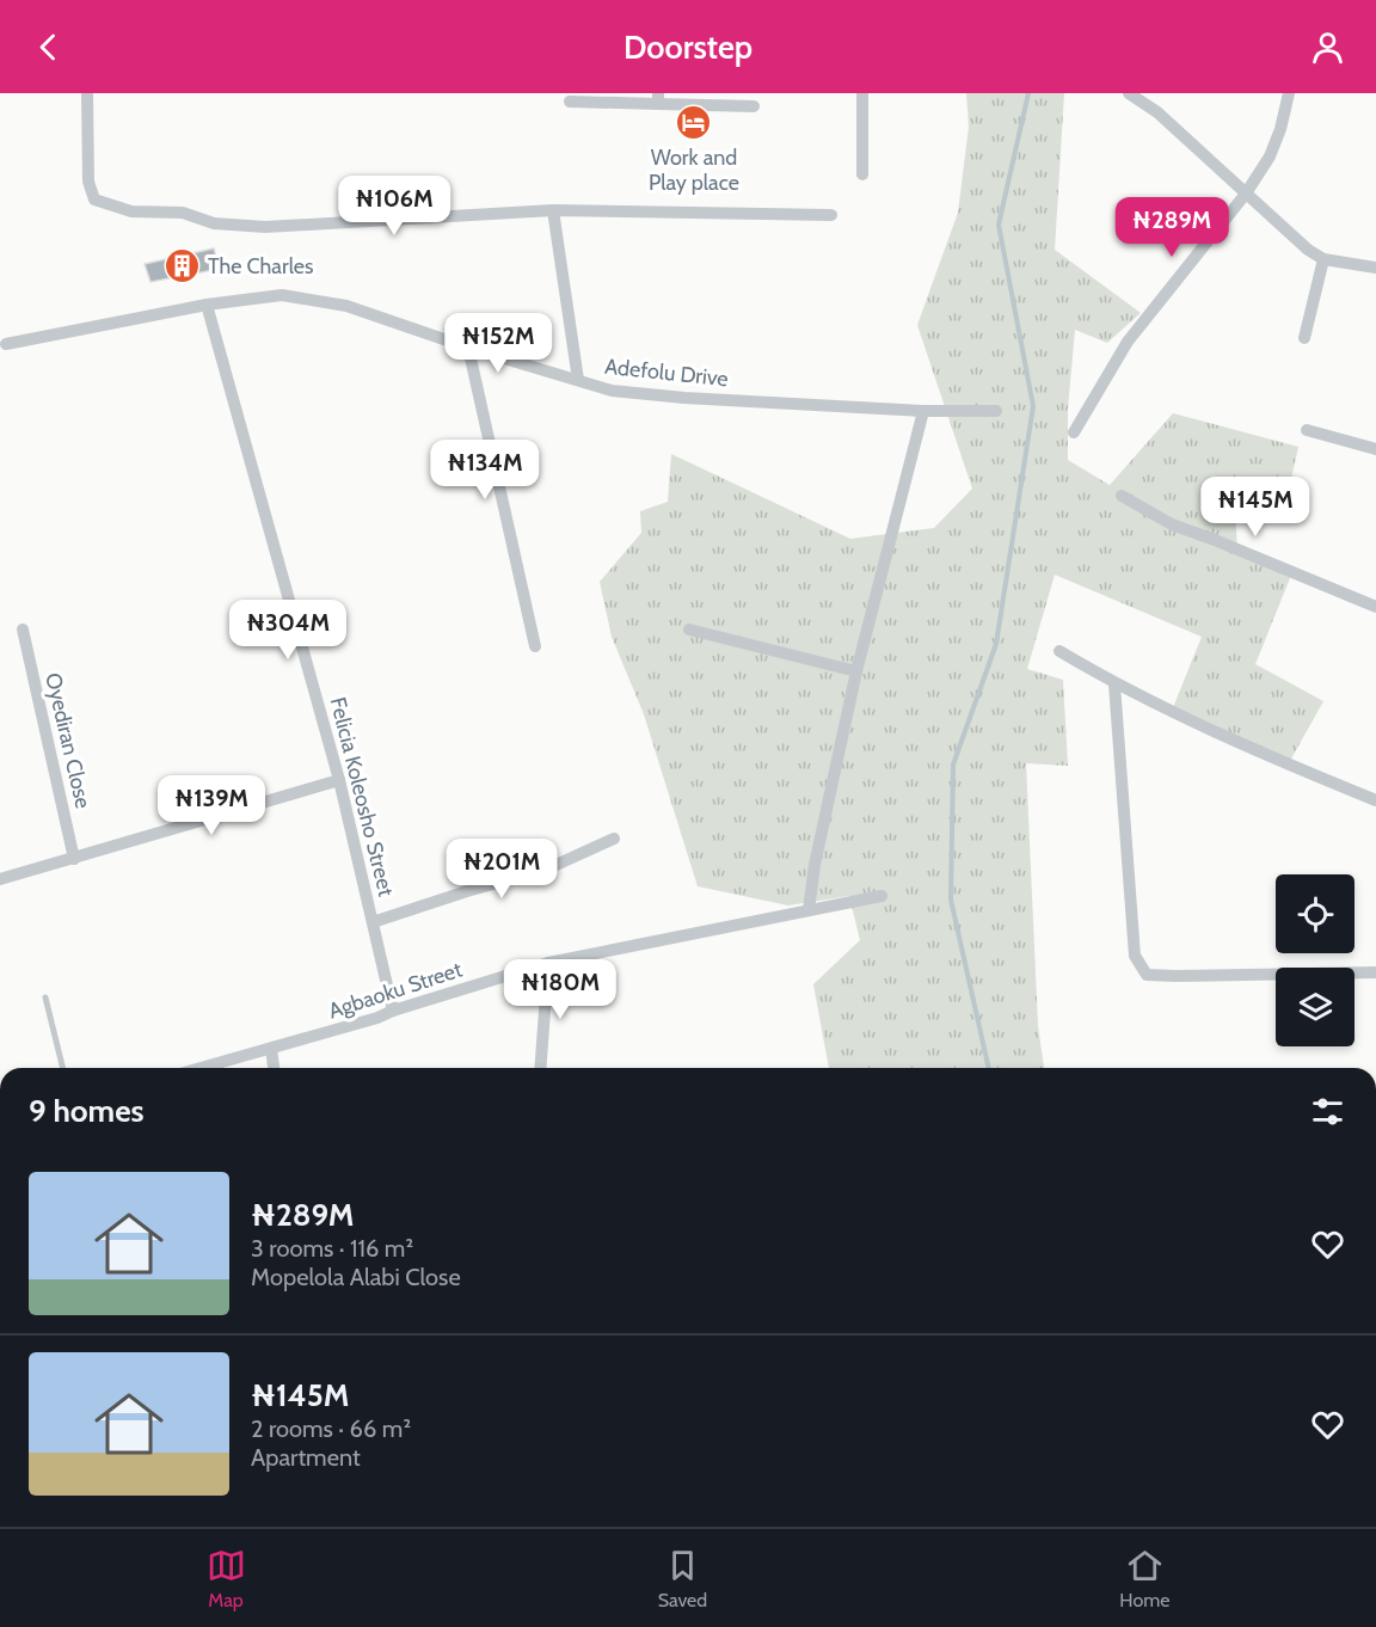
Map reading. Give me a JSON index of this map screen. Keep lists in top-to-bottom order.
{
  "streets": {
    "street": [
      "Adefolu Drive",
      "Oyediran Close",
      "Felicia Koleosho Street",
      "Agbaoku Street"
    ]
  },
  "crossings": [
    ["Adefolu Drive", "Felicia Koleosho Street"],
    ["Felicia Koleosho Street", "Agbaoku Street"]
  ],
  "places": {
    "hotel": ["Work and Play place"],
    "building": ["The Charles"]
  },
  "page": {
    "header": "Doorstep",
    "price": [
      "₦106M",
      "₦289M",
      "₦152M",
      "₦134M",
      "₦145M",
      "₦304M",
      "₦139M",
      "₦201M",
      "₦180M"
    ],
    "heading": "9 homes",
    "list": [
      {
        "name": "₦289M",
        "note": "3 rooms · 116 m² · Mopelola Alabi Close"
      },
      {
        "name": "₦145M",
        "note": "2 rooms · 66 m² · Apartment"
      }
    ],
    "tabs": ["Map", "Saved", "Home"]
  }
}
